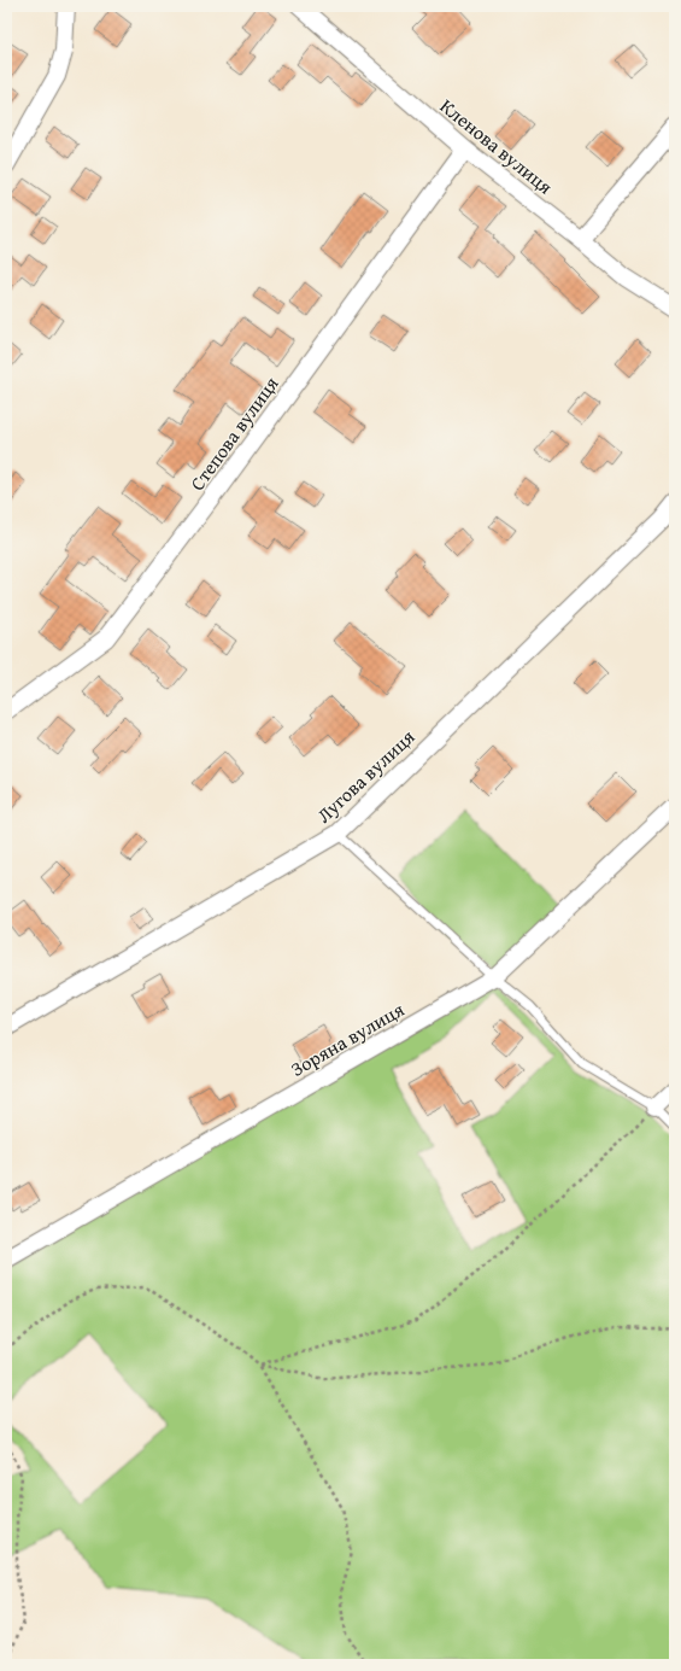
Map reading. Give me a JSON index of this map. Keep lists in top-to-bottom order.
{
  "streets": {
    "street": [
      "Кленова вулиця",
      "Степова вулиця",
      "Лугова вулиця",
      "Зоряна вулиця"
    ]
  },
  "crossings": [
    ["Кленова вулиця", "Степова вулиця"]
  ]
}
